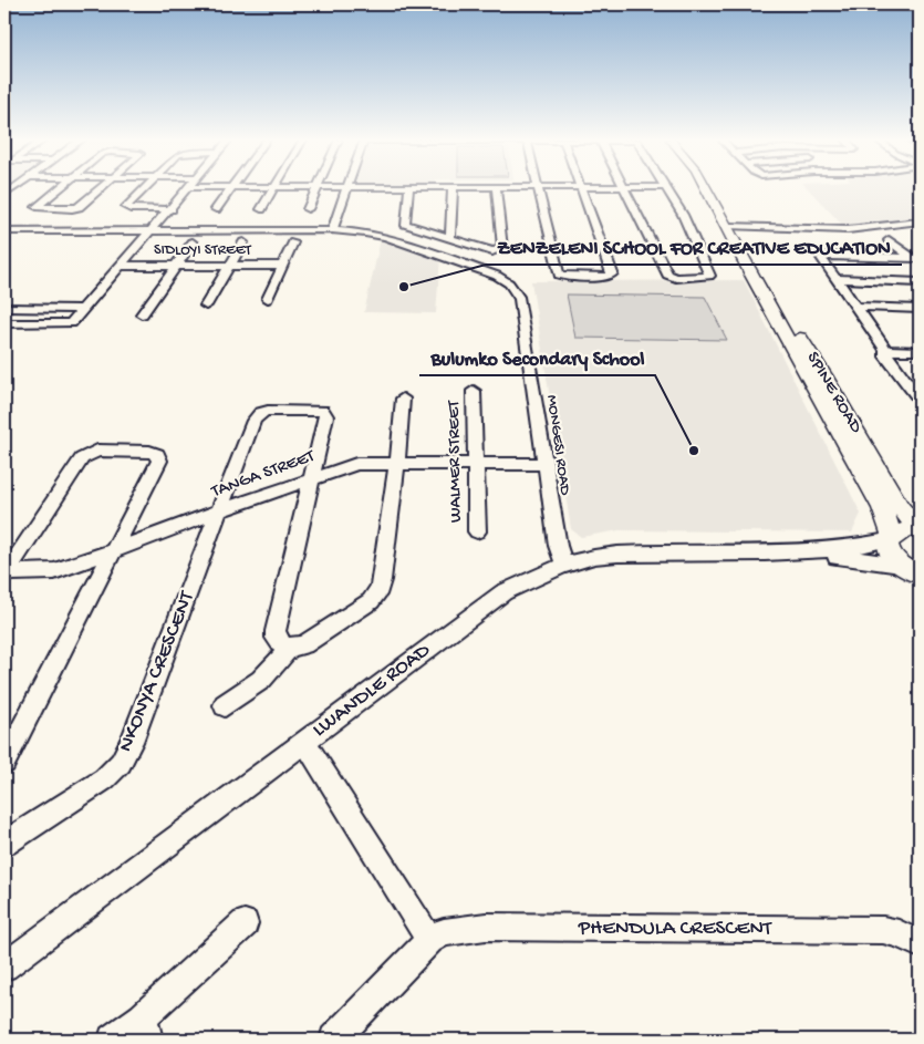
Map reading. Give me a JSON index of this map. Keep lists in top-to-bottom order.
{
  "streets": {
    "main road": ["SPINE ROAD"],
    "street": [
      "SIDLOYI STREET",
      "MONGESI ROAD",
      "WALMER STREET",
      "TANGA STREET",
      "NKONYA CRESCENT",
      "LWANDLE ROAD",
      "PHENDULA CRESCENT"
    ]
  },
  "crossings": [
    ["SPINE ROAD", "LWANDLE ROAD"],
    ["MONGESI ROAD", "TANGA STREET"],
    ["MONGESI ROAD", "LWANDLE ROAD"],
    ["WALMER STREET", "TANGA STREET"],
    ["TANGA STREET", "NKONYA CRESCENT"]
  ],
  "places": ["ZENZELENI SCHOOL FOR CREATIVE EDUCATION", "Bulumko Secondary School"]
}
